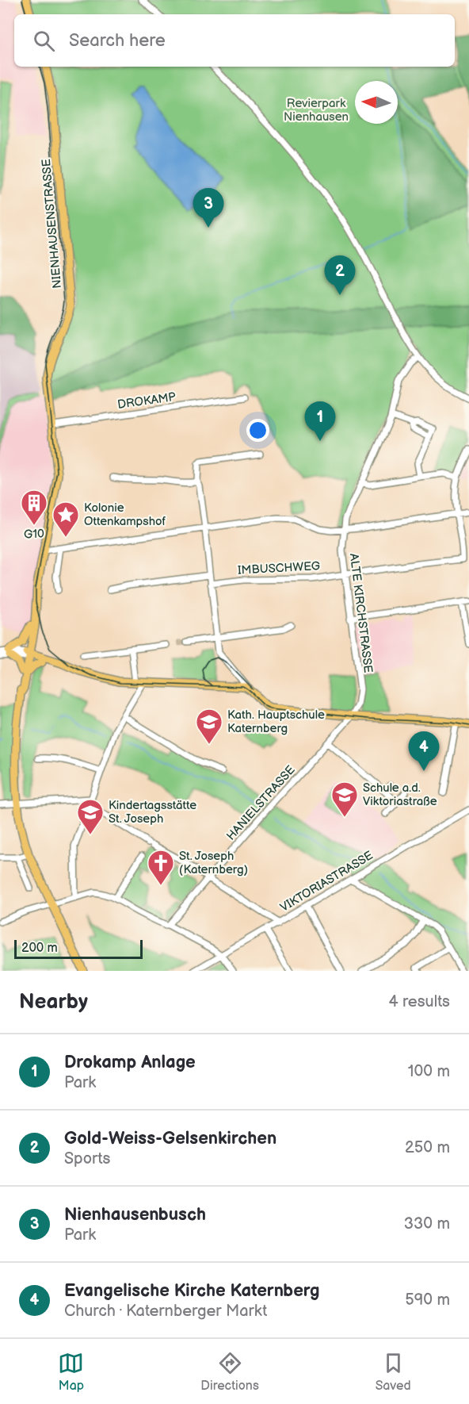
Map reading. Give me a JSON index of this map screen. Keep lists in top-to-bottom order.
{
  "streets": {
    "main road": ["NIENHAUSENSTRASSE"],
    "street": [
      "DROKAMP",
      "IMBUSCHWEG",
      "ALTE KIRCHSTRASSE",
      "HANIELSTRASSE",
      "VIKTORIASTRASSE"
    ]
  },
  "crossings": [
    ["NIENHAUSENSTRASSE", "DROKAMP"],
    ["IMBUSCHWEG", "ALTE KIRCHSTRASSE"],
    ["ALTE KIRCHSTRASSE", "HANIELSTRASSE"]
  ],
  "parks": ["Revierpark Nienhausen"],
  "places": {
    "building": ["G10"],
    "place": ["Kolonie Ottenkampshof"],
    "school or university": ["Kath. Hauptschule Katernberg", "Schule a.d. Viktoriastraße", "Kindertagsstätte St. Joseph"],
    "church": ["St. Joseph (Katernberg)"]
  },
  "scale_bar": "200 m",
  "north": "left",
  "page": {
    "search": "Search here",
    "pins": [
      "3",
      "2",
      "1",
      "4"
    ],
    "scale": "200 m",
    "heading": ["Nearby", "4 results"],
    "list": [
      {
        "mark": "1",
        "name": "Drokamp Anlage",
        "note": "Park",
        "value": "100 m"
      },
      {
        "mark": "2",
        "name": "Gold-Weiss-Gelsenkirchen",
        "note": "Sports",
        "value": "250 m"
      },
      {
        "mark": "3",
        "name": "Nienhausenbusch",
        "note": "Park",
        "value": "330 m"
      },
      {
        "mark": "4",
        "name": "Evangelische Kirche Katernberg",
        "note": "Church · Katernberger Markt",
        "value": "590 m"
      }
    ],
    "nav": ["Map", "Directions", "Saved"]
  }
}
